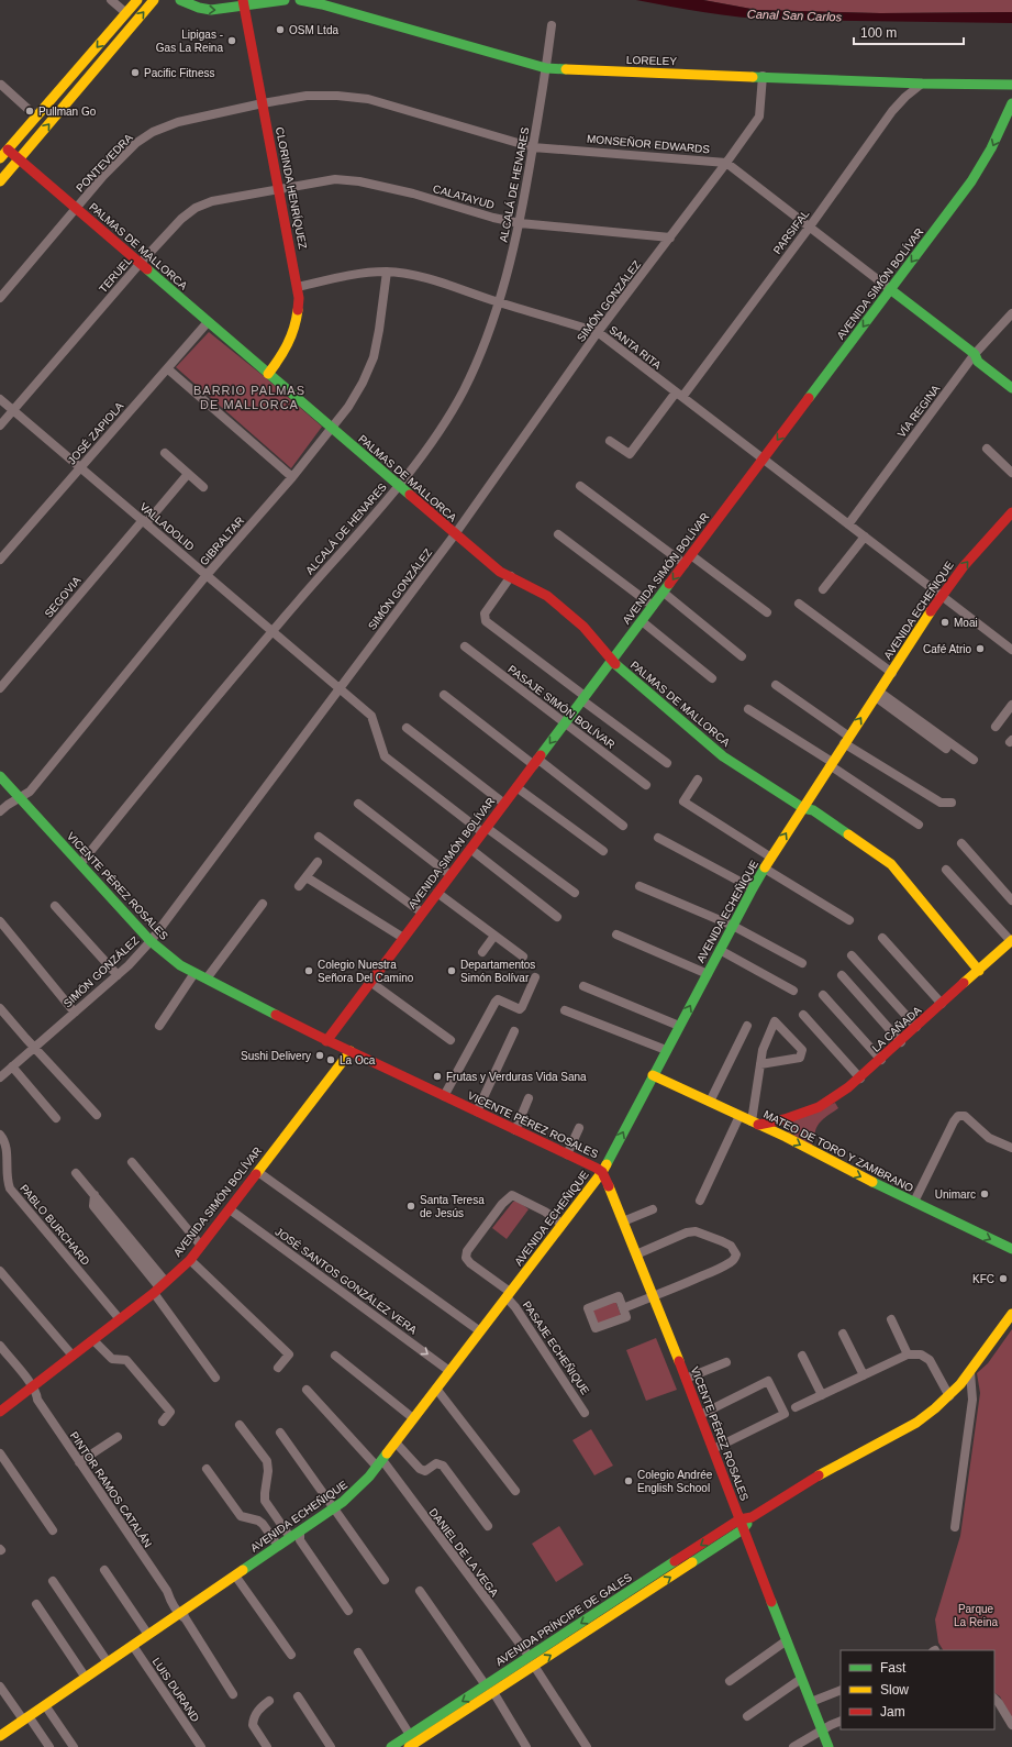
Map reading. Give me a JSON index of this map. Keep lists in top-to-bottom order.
{
  "streets": {
    "street": [
      "LORELEY",
      "MONSEÑOR EDWARDS",
      "PONTEVEDRA",
      "ALCALÁ DE HENARES",
      "CLORINDA HENRÍQUEZ",
      "CALATAYUD",
      "PARSIFAL",
      "PALMAS DE MALLORCA",
      "TERUEL",
      "AVENIDA SIMÓN BOLÍVAR",
      "SIMÓN GONZÁLEZ",
      "SANTA RITA",
      "VÍA REGINA",
      "JOSÉ ZAPIOLA",
      "VALLADOLID",
      "GIBRALTAR",
      "SEGOVIA",
      "AVENIDA ECHEÑIQUE",
      "PASAJE SIMÓN BOLÍVAR",
      "VICENTE PÉREZ ROSALES",
      "LA CAÑADA",
      "MATEO DE TORO Y ZAMBRANO",
      "PABLO BURCHARD",
      "JOSÉ SANTOS GONZÁLEZ VERA",
      "PASAJE ECHEÑIQUE",
      "PINTOR RAMOS CATALÁN",
      "DANIEL DE LA VEGA",
      "AVENIDA PRÍNCIPE DE GALES",
      "LUIS DURAND"
    ]
  },
  "crossings": [
    ["LORELEY", "ALCALÁ DE HENARES"],
    ["LORELEY", "PARSIFAL"],
    ["LORELEY", "SIMÓN GONZÁLEZ"],
    ["MONSEÑOR EDWARDS", "PONTEVEDRA"],
    ["MONSEÑOR EDWARDS", "ALCALÁ DE HENARES"],
    ["MONSEÑOR EDWARDS", "CLORINDA HENRÍQUEZ"],
    ["MONSEÑOR EDWARDS", "SIMÓN GONZÁLEZ"],
    ["PONTEVEDRA", "CLORINDA HENRÍQUEZ"],
    ["PONTEVEDRA", "PALMAS DE MALLORCA"],
    ["ALCALÁ DE HENARES", "CALATAYUD"],
    ["ALCALÁ DE HENARES", "PALMAS DE MALLORCA"],
    ["ALCALÁ DE HENARES", "SANTA RITA"],
    ["ALCALÁ DE HENARES", "VALLADOLID"],
    ["ALCALÁ DE HENARES", "VICENTE PÉREZ ROSALES"],
    ["CLORINDA HENRÍQUEZ", "CALATAYUD"],
    ["CLORINDA HENRÍQUEZ", "PALMAS DE MALLORCA"],
    ["CLORINDA HENRÍQUEZ", "TERUEL"],
    ["CLORINDA HENRÍQUEZ", "SANTA RITA"],
    ["CALATAYUD", "TERUEL"],
    ["CALATAYUD", "SIMÓN GONZÁLEZ"],
    ["PARSIFAL", "SANTA RITA"],
    ["PALMAS DE MALLORCA", "TERUEL"],
    ["PALMAS DE MALLORCA", "AVENIDA SIMÓN BOLÍVAR"],
    ["PALMAS DE MALLORCA", "SIMÓN GONZÁLEZ"],
    ["PALMAS DE MALLORCA", "JOSÉ ZAPIOLA"],
    ["PALMAS DE MALLORCA", "GIBRALTAR"],
    ["PALMAS DE MALLORCA", "AVENIDA ECHEÑIQUE"],
    ["PALMAS DE MALLORCA", "PASAJE SIMÓN BOLÍVAR"],
    ["PALMAS DE MALLORCA", "LA CAÑADA"],
    ["TERUEL", "VALLADOLID"],
    ["AVENIDA SIMÓN BOLÍVAR", "SANTA RITA"],
    ["AVENIDA SIMÓN BOLÍVAR", "PASAJE SIMÓN BOLÍVAR"],
    ["AVENIDA SIMÓN BOLÍVAR", "VICENTE PÉREZ ROSALES"],
    ["AVENIDA SIMÓN BOLÍVAR", "PABLO BURCHARD"],
    ["AVENIDA SIMÓN BOLÍVAR", "JOSÉ SANTOS GONZÁLEZ VERA"],
    ["AVENIDA SIMÓN BOLÍVAR", "PINTOR RAMOS CATALÁN"],
    ["SIMÓN GONZÁLEZ", "SANTA RITA"],
    ["SIMÓN GONZÁLEZ", "VALLADOLID"],
    ["SIMÓN GONZÁLEZ", "VICENTE PÉREZ ROSALES"],
    ["SANTA RITA", "VÍA REGINA"],
    ["SANTA RITA", "GIBRALTAR"],
    ["SANTA RITA", "AVENIDA ECHEÑIQUE"],
    ["JOSÉ ZAPIOLA", "VALLADOLID"],
    ["VALLADOLID", "GIBRALTAR"],
    ["VALLADOLID", "SEGOVIA"],
    ["GIBRALTAR", "VICENTE PÉREZ ROSALES"],
    ["AVENIDA ECHEÑIQUE", "VICENTE PÉREZ ROSALES"],
    ["AVENIDA ECHEÑIQUE", "MATEO DE TORO Y ZAMBRANO"],
    ["AVENIDA ECHEÑIQUE", "JOSÉ SANTOS GONZÁLEZ VERA"],
    ["AVENIDA ECHEÑIQUE", "PASAJE ECHEÑIQUE"],
    ["AVENIDA ECHEÑIQUE", "PINTOR RAMOS CATALÁN"],
    ["AVENIDA ECHEÑIQUE", "DANIEL DE LA VEGA"],
    ["AVENIDA ECHEÑIQUE", "LUIS DURAND"],
    ["VICENTE PÉREZ ROSALES", "AVENIDA PRÍNCIPE DE GALES"],
    ["LA CAÑADA", "MATEO DE TORO Y ZAMBRANO"],
    ["DANIEL DE LA VEGA", "AVENIDA PRÍNCIPE DE GALES"]
  ],
  "one_way": ["MATEO DE TORO Y ZAMBRANO"],
  "districts": ["BARRIO PALMAS DE MALLORCA"],
  "water": ["Canal San Carlos"],
  "parks": ["Parque La Reina"],
  "places": [
    "OSM Ltda",
    "Lipigas - Gas La Reina",
    "Pacific Fitness",
    "Pullman Go",
    "Moai",
    "Café Atrio",
    "Colegio Nuestra Señora Del Camino",
    "Departamentos Simón Bolívar",
    "Sushi Delivery",
    "La Oca",
    "Frutas y Verduras Vida Sana",
    "Unimarc",
    "Santa Teresa de Jesús",
    "KFC",
    "Colegio Andrée English School"
  ],
  "legend": ["Fast", "Slow", "Jam"],
  "scale_bar": "100 m"
}
